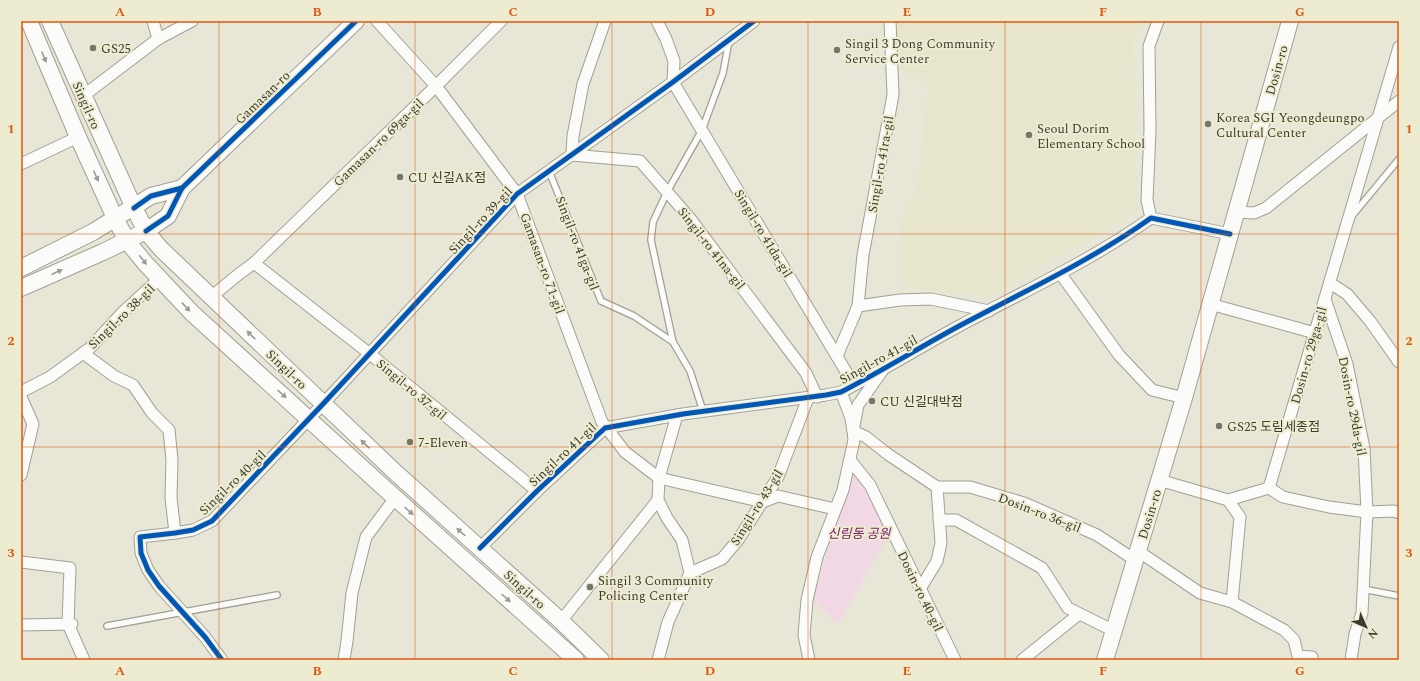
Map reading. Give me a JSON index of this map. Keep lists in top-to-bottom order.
{
  "streets": {
    "main road": ["Dosin-ro", "Gamasan-ro", "Singil-ro"],
    "street": [
      "Gamasan-ro 69ga-gil",
      "Singil-ro 41ra-gil",
      "Singil-ro 39-gil",
      "Singil-ro 41da-gil",
      "Singil-ro 41na-gil",
      "Gamasan-ro 71-gil",
      "Singil-ro 38-gil",
      "Dosin-ro 29ga-gil",
      "Singil-ro 41-gil",
      "Singil-ro 37-gil",
      "Dosin-ro 29da-gil",
      "Singil-ro 40-gil",
      "Singil-ro 43-gil",
      "Dosin-ro 36-gil",
      "Dosin-ro 40-gil"
    ],
    "lane": ["Singil-ro 41ga-gil"]
  },
  "crossings": [
    ["Dosin-ro", "Dosin-ro 36-gil"],
    ["Gamasan-ro", "Singil-ro"],
    ["Singil-ro", "Singil-ro 39-gil"],
    ["Singil-ro", "Singil-ro 38-gil"],
    ["Singil-ro", "Singil-ro 41-gil"],
    ["Singil-ro", "Singil-ro 40-gil"],
    ["Gamasan-ro 69ga-gil", "Gamasan-ro 71-gil"],
    ["Gamasan-ro 69ga-gil", "Singil-ro 37-gil"],
    ["Singil-ro 41ra-gil", "Singil-ro 41da-gil"],
    ["Singil-ro 39-gil", "Singil-ro 41da-gil"],
    ["Singil-ro 39-gil", "Singil-ro 41ga-gil"],
    ["Singil-ro 39-gil", "Singil-ro 41na-gil"],
    ["Singil-ro 39-gil", "Gamasan-ro 71-gil"],
    ["Singil-ro 39-gil", "Singil-ro 37-gil"],
    ["Singil-ro 39-gil", "Singil-ro 40-gil"],
    ["Singil-ro 41da-gil", "Singil-ro 41-gil"],
    ["Singil-ro 41ga-gil", "Singil-ro 41-gil"],
    ["Singil-ro 41na-gil", "Singil-ro 41-gil"],
    ["Singil-ro 41na-gil", "Singil-ro 43-gil"],
    ["Gamasan-ro 71-gil", "Singil-ro 41-gil"],
    ["Singil-ro 38-gil", "Singil-ro 40-gil"],
    ["Dosin-ro 29ga-gil", "Dosin-ro 29da-gil"],
    ["Singil-ro 41-gil", "Singil-ro 37-gil"],
    ["Singil-ro 41-gil", "Singil-ro 43-gil"]
  ],
  "parks": ["신림동 공원"],
  "places": [
    "GS25",
    "Singil 3 Dong Community Service Center",
    "Korea SGI Yeongdeungpo Cultural Center",
    "Seoul Dorim Elementary School",
    "CU 신길AK점",
    "CU 신길대박점",
    "GS25 도림세종점",
    "7-Eleven",
    "Singil 3 Community Policing Center"
  ],
  "north": "bottom right",
  "grid": {
    "columns": [
      "A",
      "B",
      "C",
      "D",
      "E",
      "F",
      "G"
    ],
    "rows": ["1", "2", "3"]
  }
}
